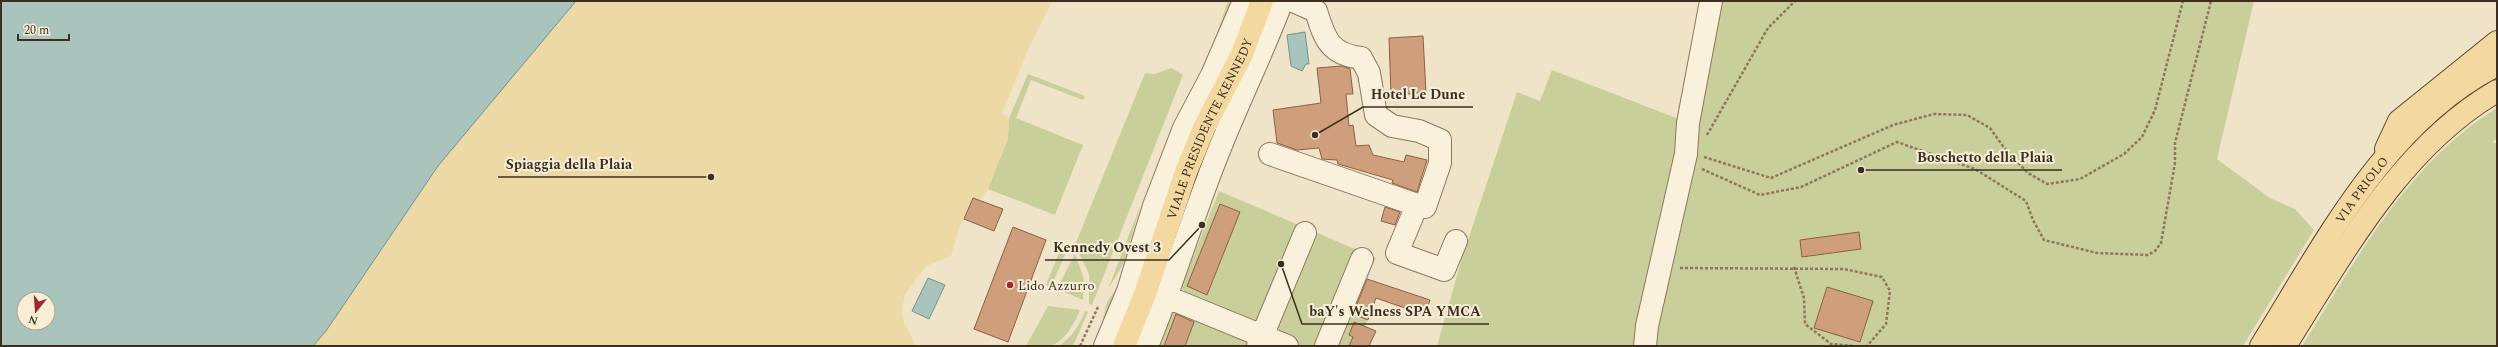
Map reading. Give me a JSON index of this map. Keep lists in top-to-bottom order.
{
  "streets": {
    "main road": ["VIALE PRESIDENTE KENNEDY", "VIA PRIOLO"]
  },
  "places": [
    "Hotel Le Dune",
    "Boschetto della Plaia",
    "Spiaggia della Plaia",
    "Kennedy Ovest 3",
    "baY's Welness SPA YMCA",
    "Lido Azzurro"
  ],
  "scale_bar": "20 m",
  "north": "bottom"
}
